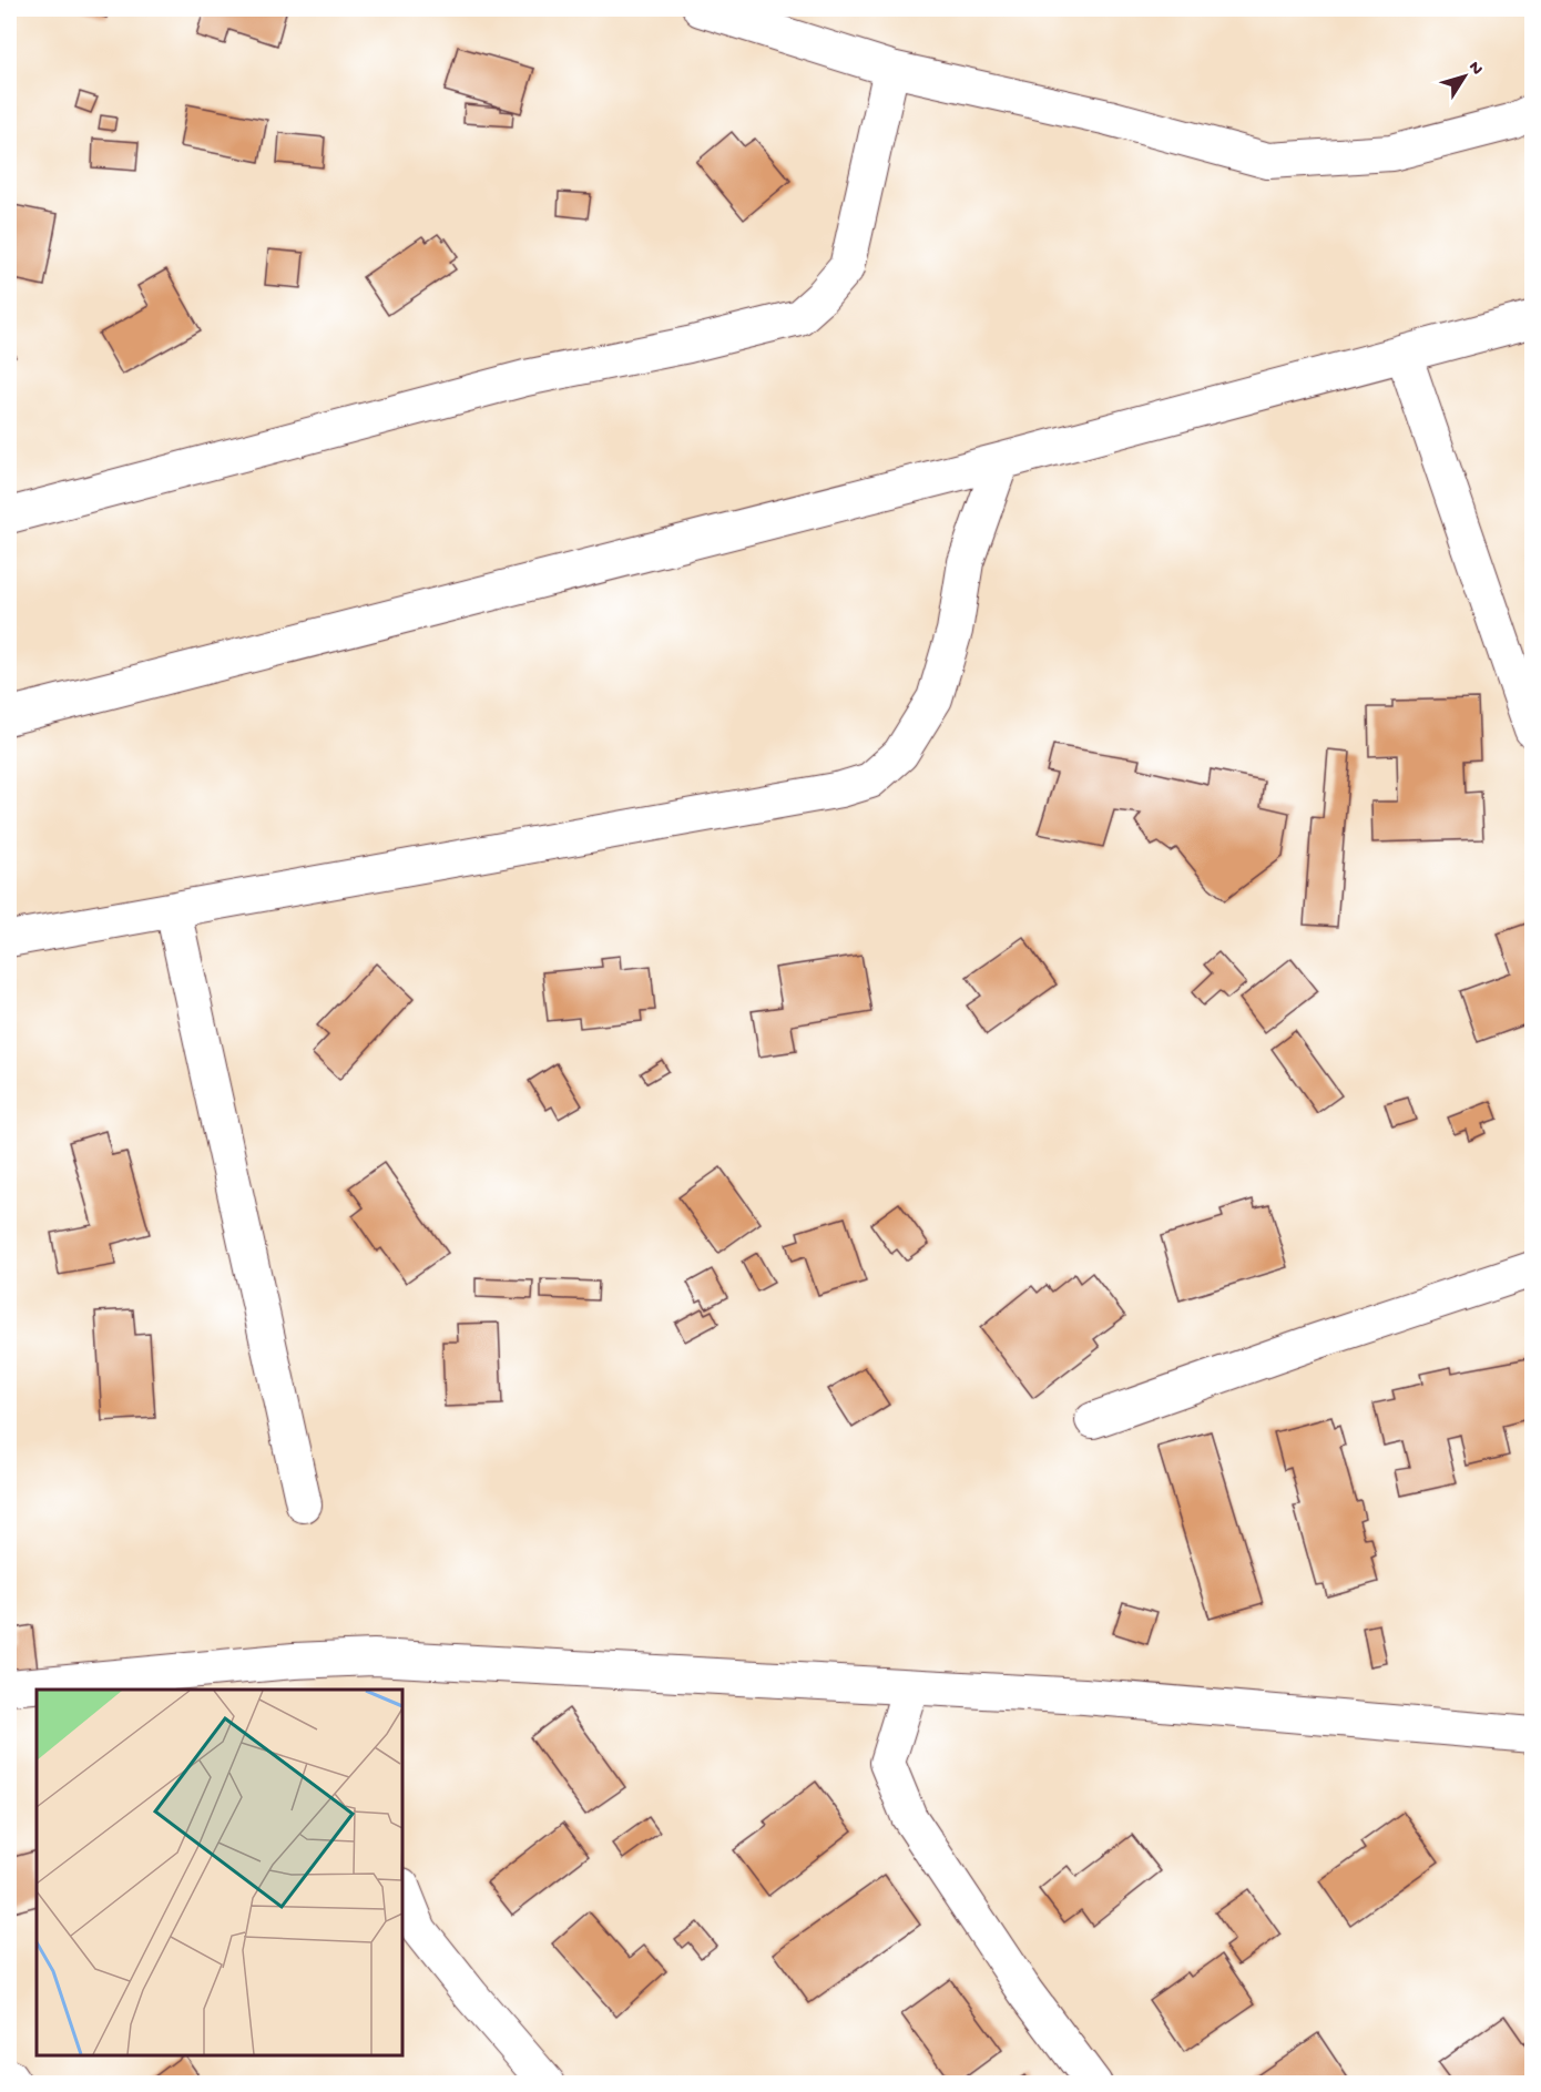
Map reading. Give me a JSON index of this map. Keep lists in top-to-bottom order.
{
  "north": "top right"
}
